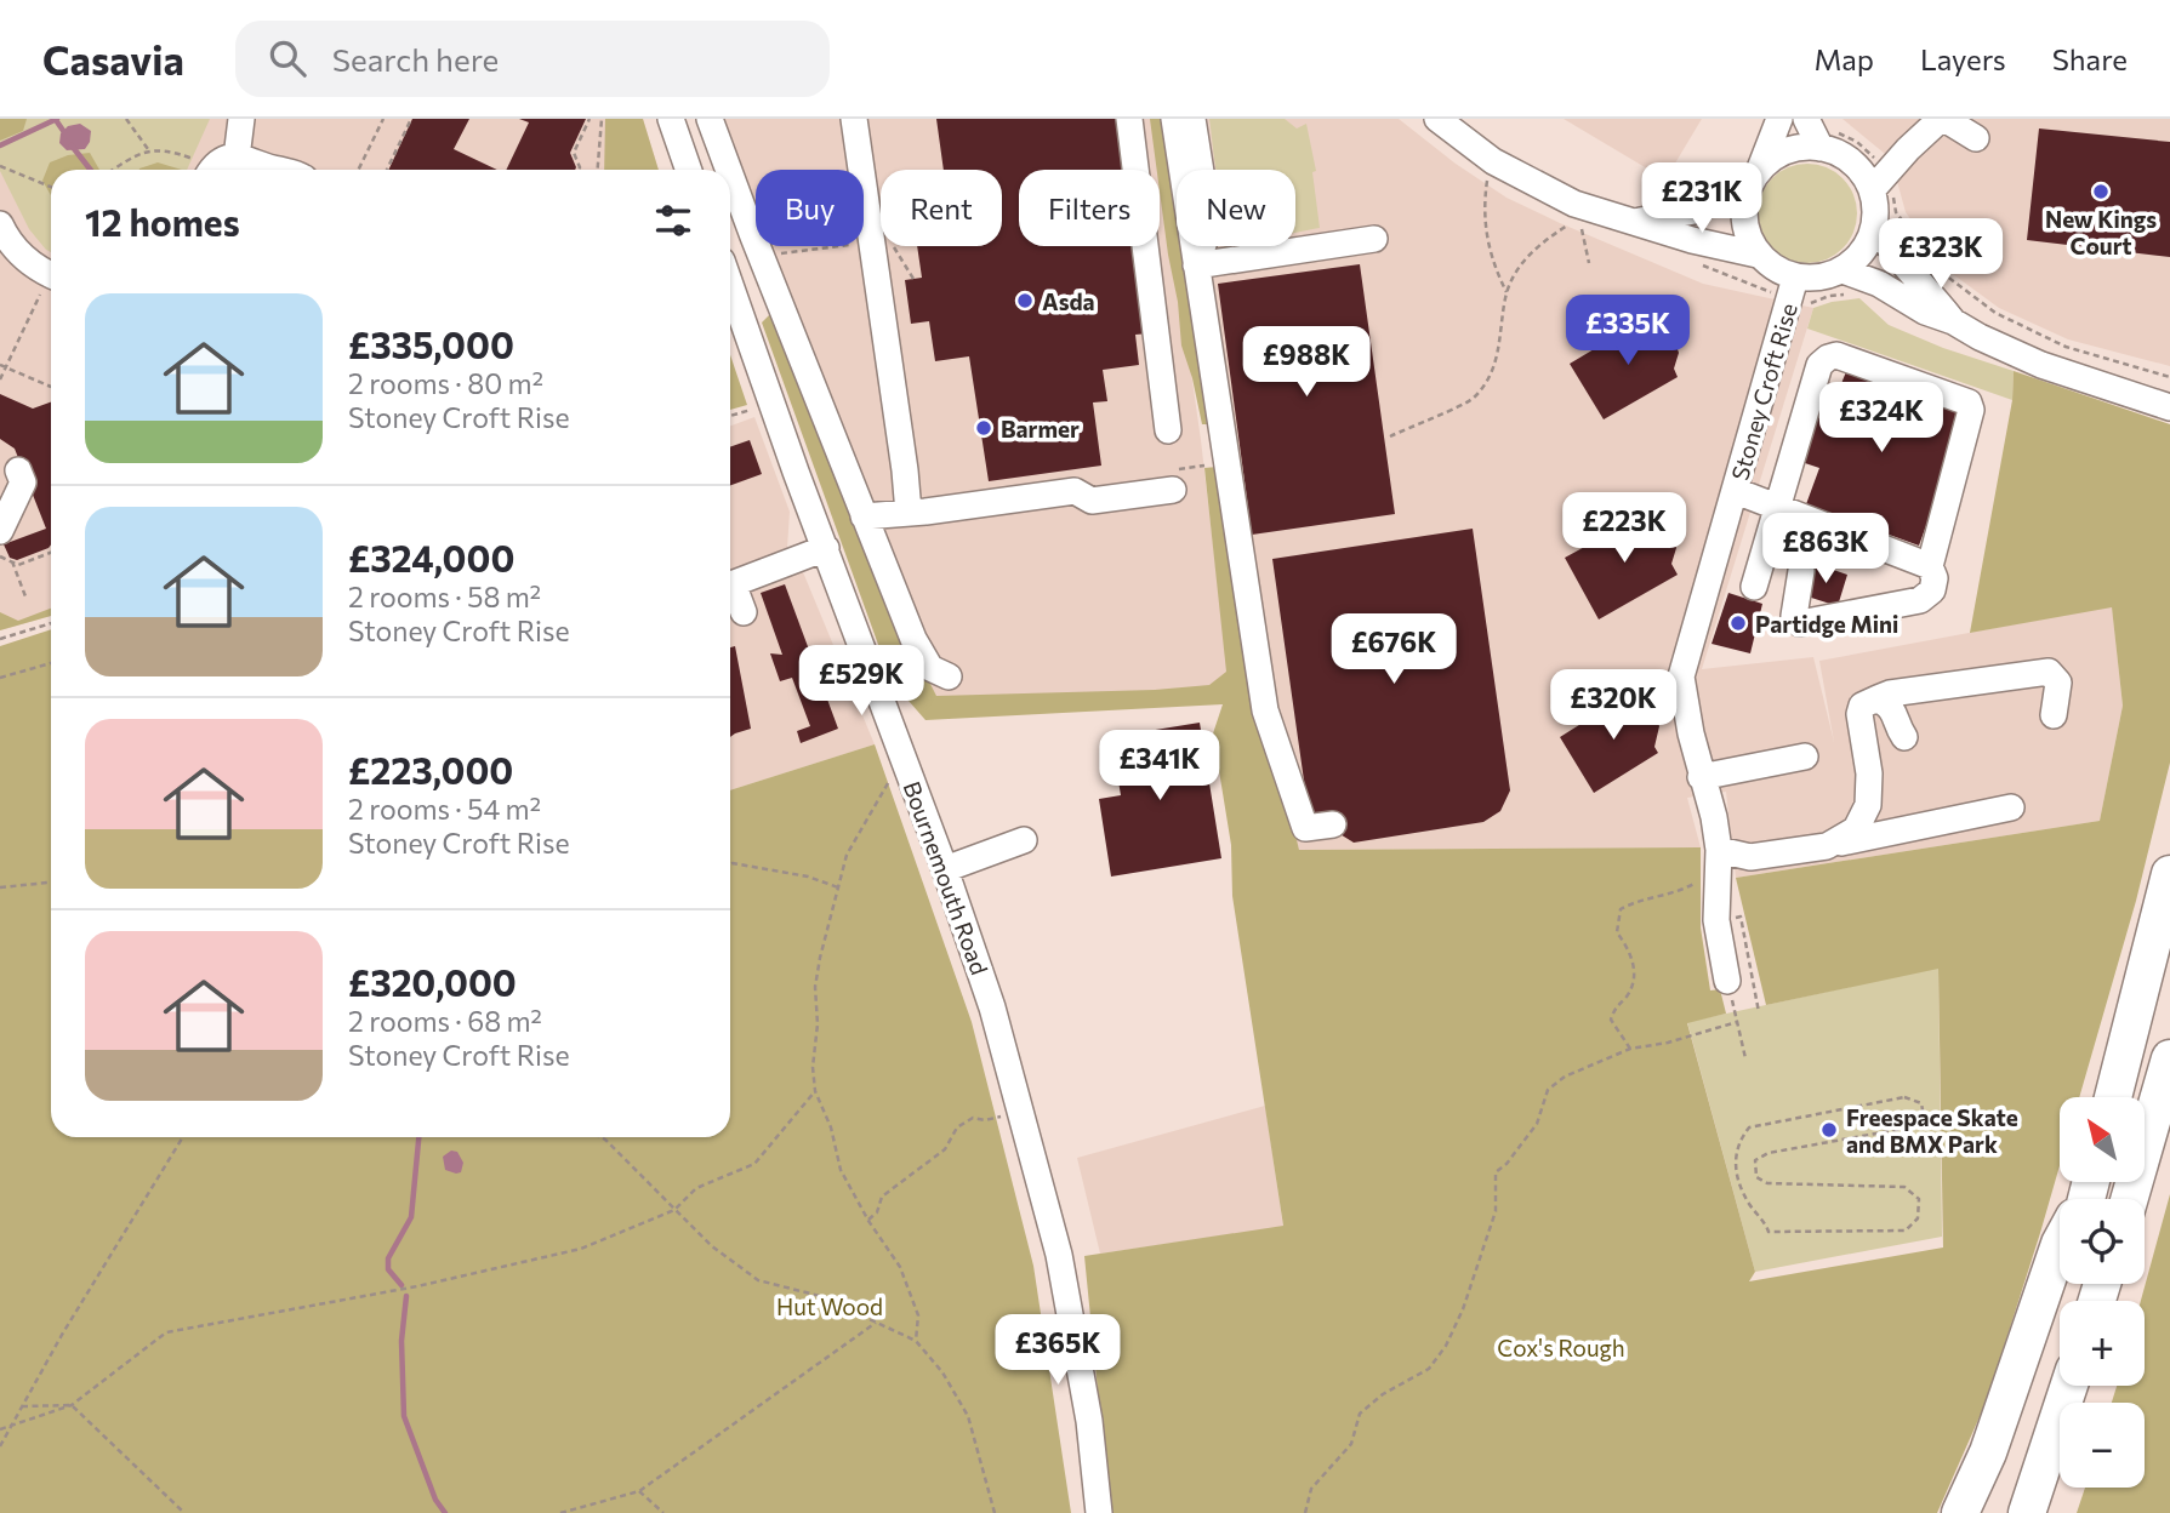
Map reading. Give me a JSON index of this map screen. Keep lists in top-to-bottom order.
{
  "streets": {
    "street": ["Stoney Croft Rise", "Bournemouth Road"]
  },
  "parks": ["Hut Wood", "Cox's Rough"],
  "places": [
    "New Kings Court",
    "Asda",
    "Barmer",
    "Partidge Mini",
    "Freespace Skate and BMX Park"
  ],
  "north": "top left",
  "page": {
    "header": "Casavia",
    "search": "Search here",
    "nav": ["Map", "Layers", "Share"],
    "price": [
      "£231K",
      "£323K",
      "£335K",
      "£988K",
      "£324K",
      "£223K",
      "£863K",
      "£676K",
      "£529K",
      "£320K",
      "£341K",
      "£365K"
    ],
    "chip": [
      "Buy",
      "Rent",
      "Filters",
      "New"
    ],
    "heading": "12 homes",
    "list": [
      {
        "name": "£335,000",
        "note": "2 rooms · 80 m² · Stoney Croft Rise"
      },
      {
        "name": "£324,000",
        "note": "2 rooms · 58 m² · Stoney Croft Rise"
      },
      {
        "name": "£223,000",
        "note": "2 rooms · 54 m² · Stoney Croft Rise"
      },
      {
        "name": "£320,000",
        "note": "2 rooms · 68 m² · Stoney Croft Rise"
      }
    ],
    "map_buttons": ["+", "−"]
  }
}
